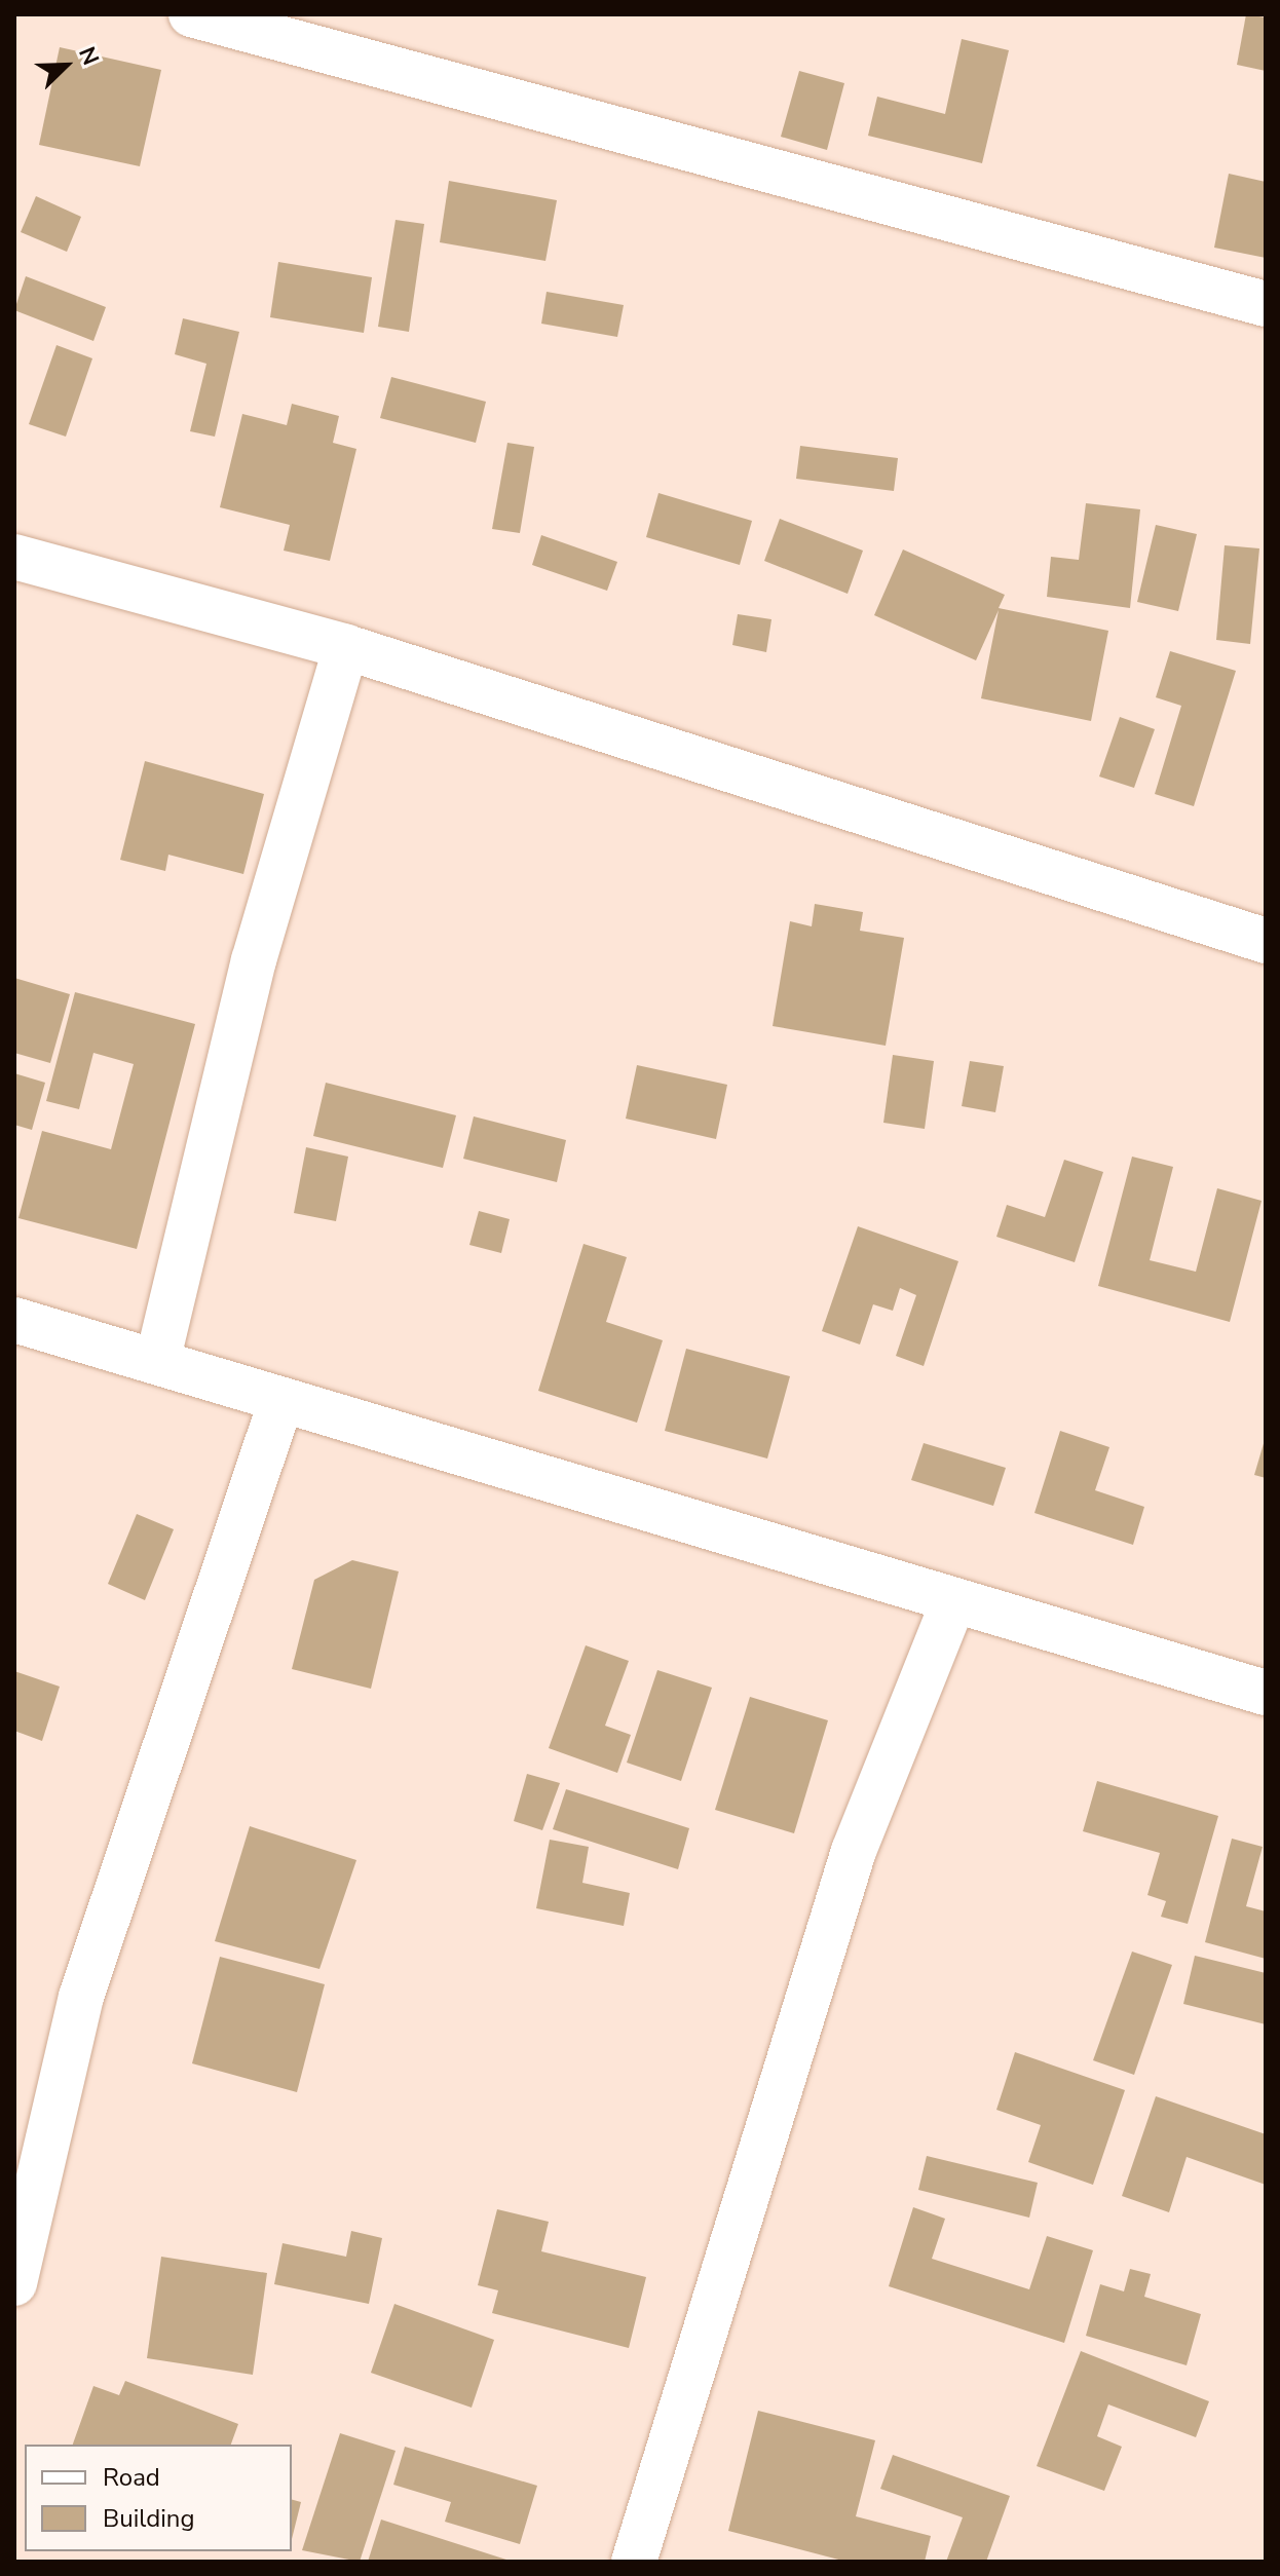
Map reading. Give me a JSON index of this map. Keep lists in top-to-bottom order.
{
  "legend": ["Road", "Building"],
  "north": "top right"
}
